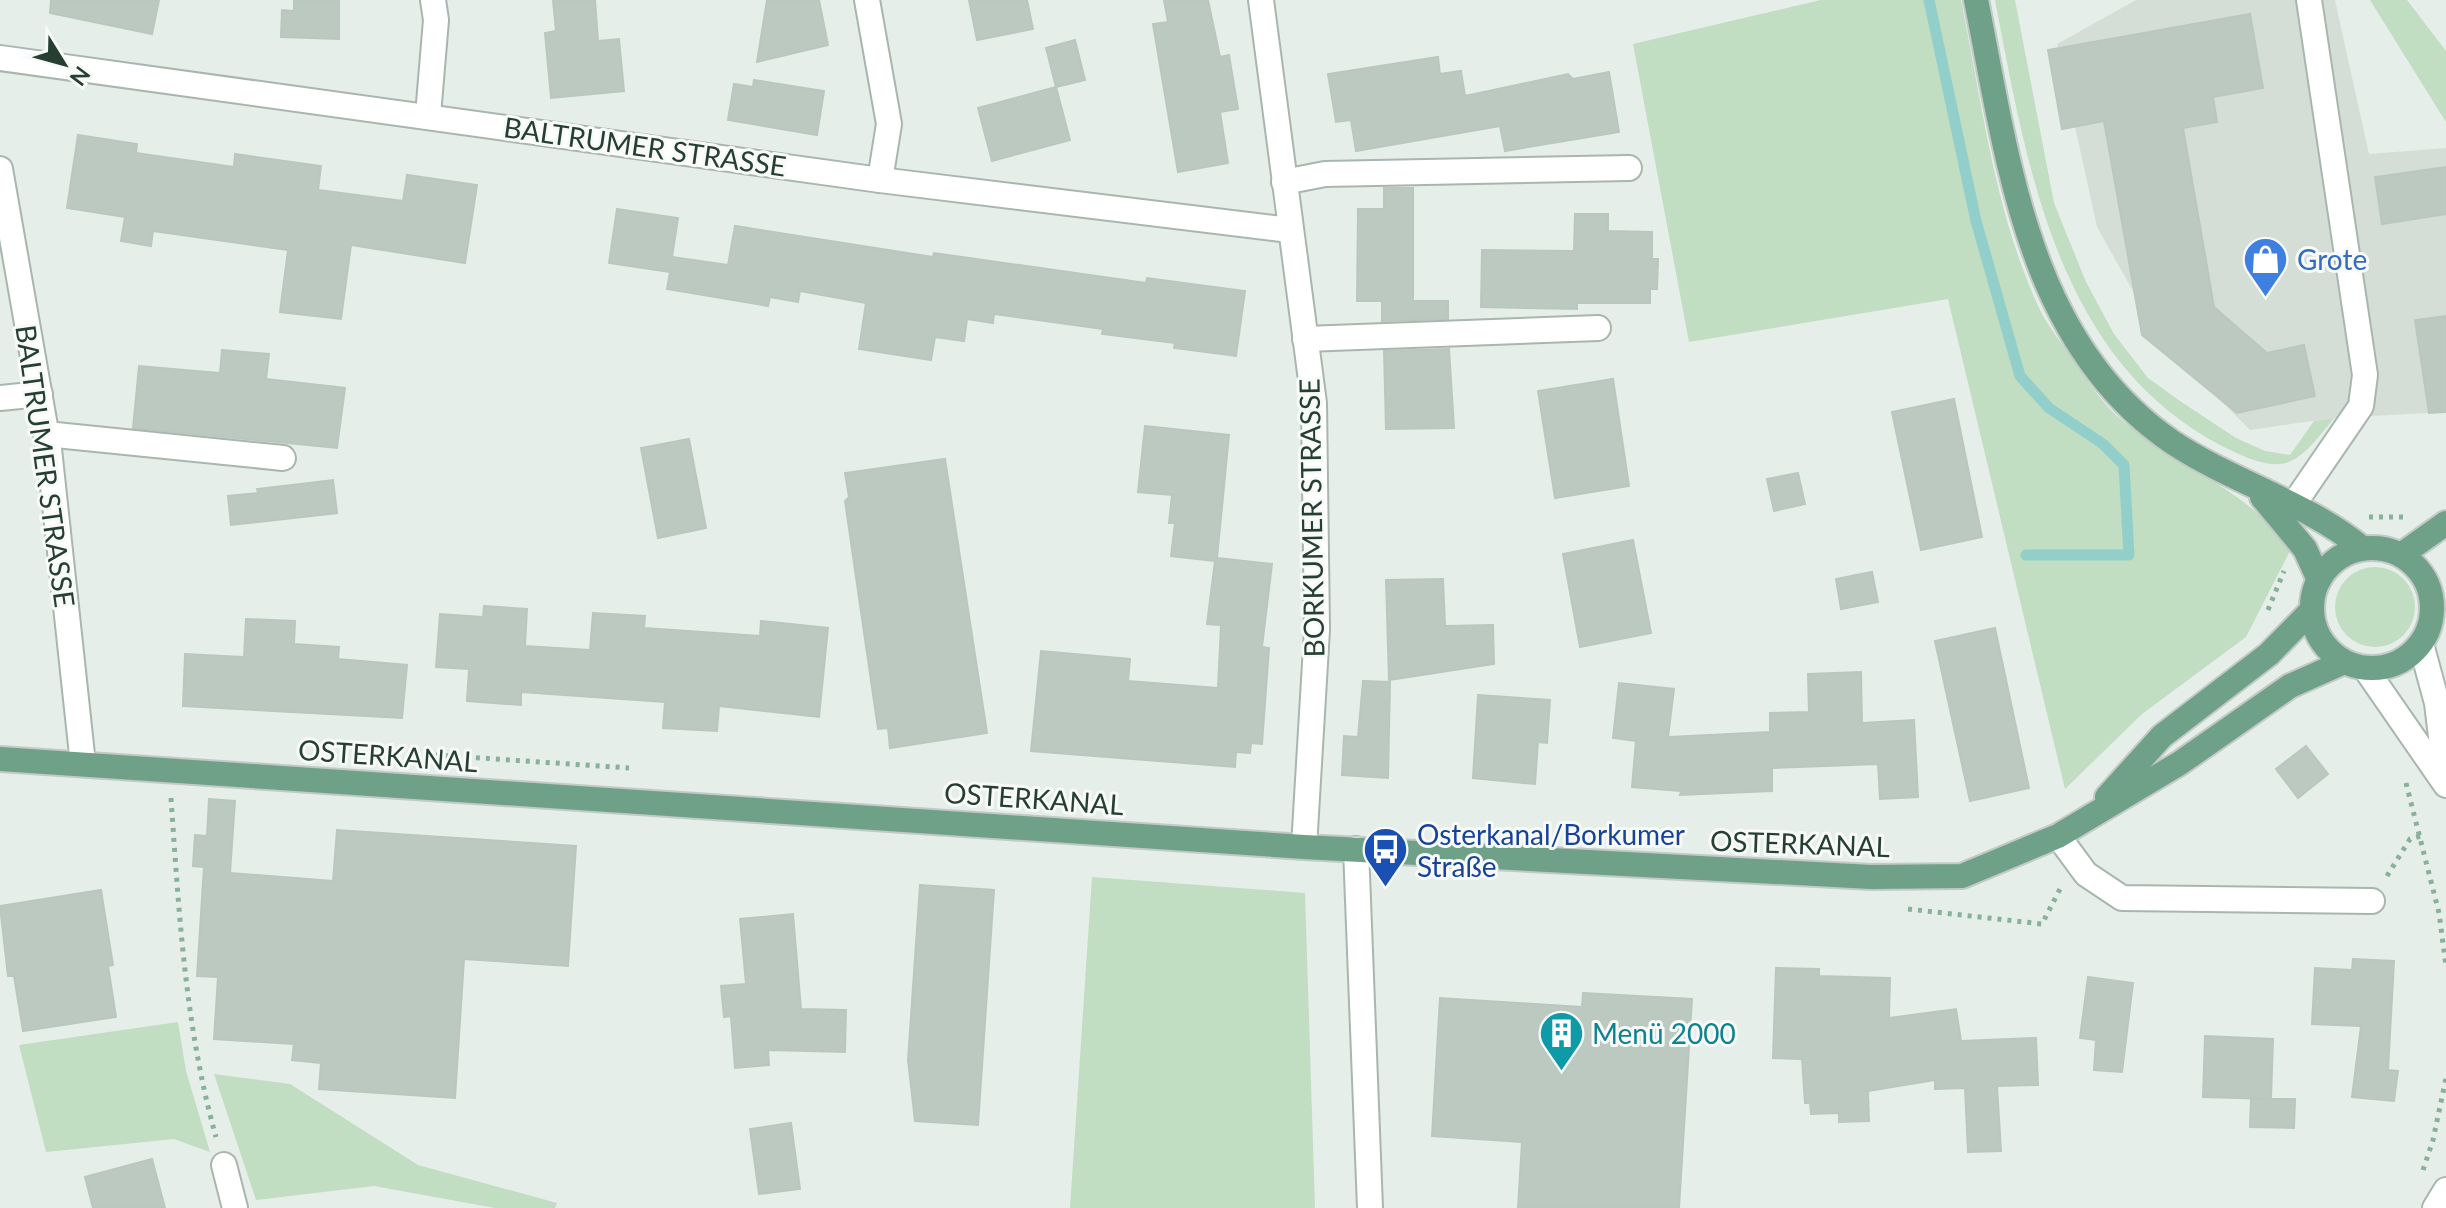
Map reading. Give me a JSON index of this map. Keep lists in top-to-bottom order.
{
  "streets": {
    "main road": ["OSTERKANAL"],
    "street": ["BALTRUMER STRASSE", "BORKUMER STRASSE"]
  },
  "crossings": [
    ["BALTRUMER STRASSE", "BORKUMER STRASSE"],
    ["BALTRUMER STRASSE", "OSTERKANAL"],
    ["BORKUMER STRASSE", "OSTERKANAL"]
  ],
  "places": {
    "shop": ["Grote"],
    "bus stop": ["Osterkanal/Borkumer Straße"],
    "building": ["Menü 2000"]
  },
  "north": "bottom right"
}
